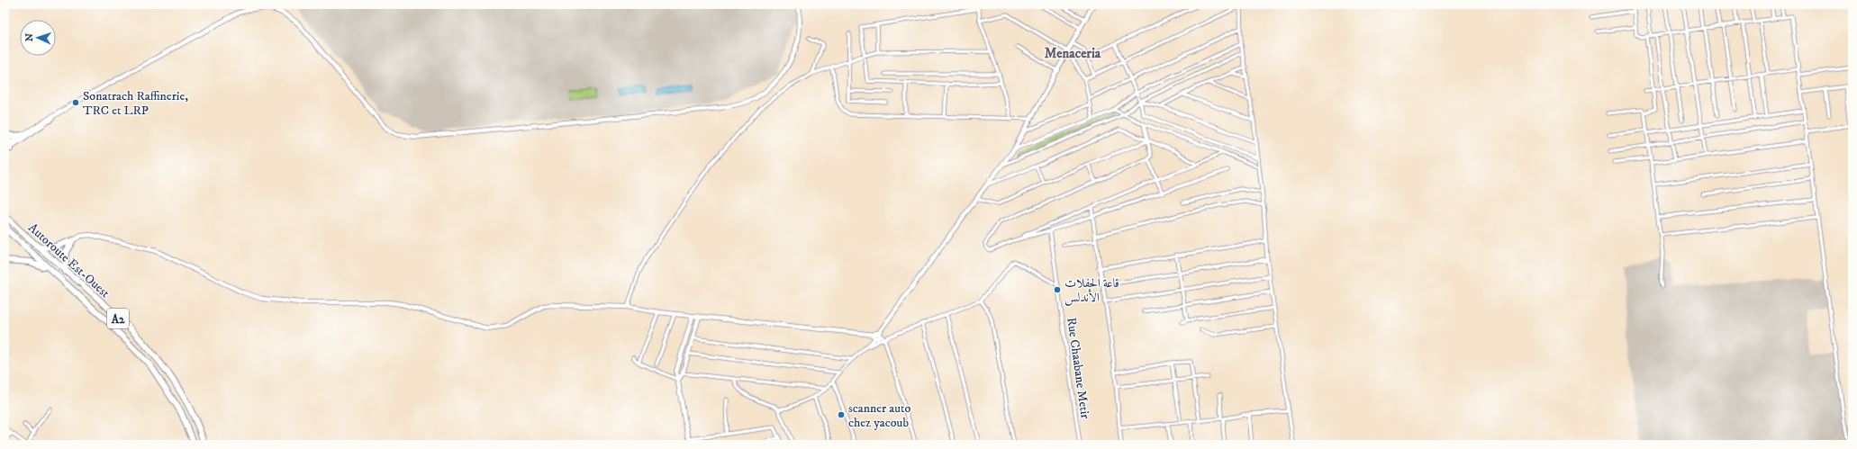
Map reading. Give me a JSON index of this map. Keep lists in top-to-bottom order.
{
  "streets": {
    "highway": ["Autoroute Est-Ouest", "A2"],
    "street": ["Rue Chaabane Metir"]
  },
  "districts": ["Menaceria"],
  "places": ["Sonatrach Raffinerie, TRC et LRP", "قاعة الحفلات الأندلس", "scanner auto chez yacoub"],
  "north": "left"
}
